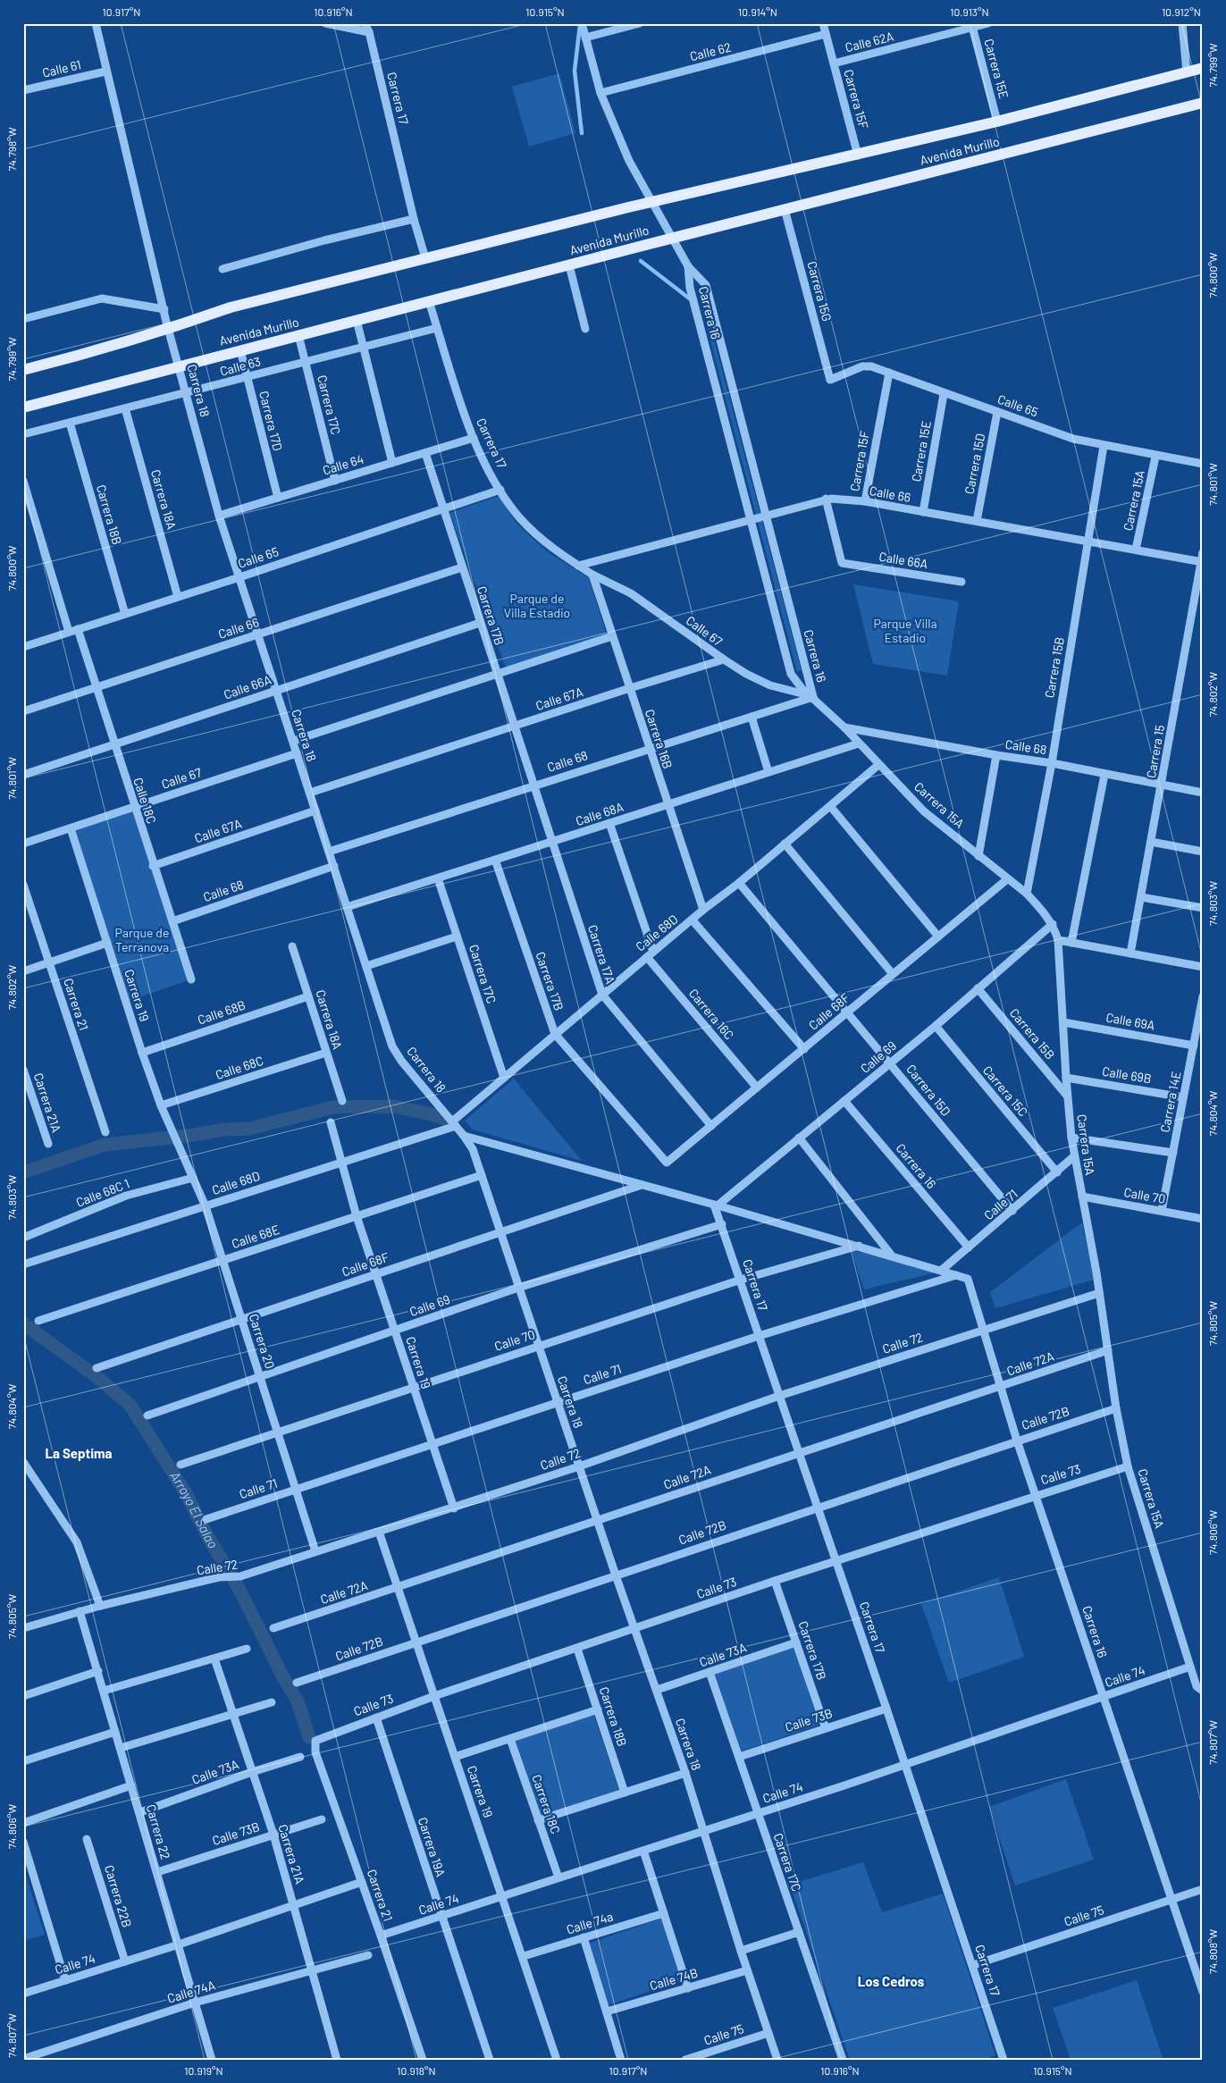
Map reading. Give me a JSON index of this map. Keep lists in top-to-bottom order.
{
  "streets": {
    "main road": ["Avenida Murillo"],
    "street": [
      "Calle 62A",
      "Calle 62",
      "Calle 61",
      "Carrera 15E",
      "Carrera 17",
      "Carrera 15F",
      "Carrera 15G",
      "Carrera 16",
      "Calle 63",
      "Carrera 18",
      "Carrera 17C",
      "Calle 65",
      "Carrera 17D",
      "Carrera 15D",
      "Calle 64",
      "Calle 66",
      "Carrera 18A",
      "Carrera 15A",
      "Carrera 18B",
      "Calle 66A",
      "Carrera 17B",
      "Calle 67",
      "Carrera 15B",
      "Calle 67A",
      "Carrera 16B",
      "Calle 68",
      "Carrera 15",
      "Calle 18C",
      "Calle 68A",
      "Calle 68D",
      "Carrera 17A",
      "Carrera 19",
      "Carrera 21",
      "Calle 68F",
      "Calle 68B",
      "Carrera 16C",
      "Calle 69A",
      "Calle 69",
      "Calle 68C",
      "Calle 69B",
      "Carrera 15C",
      "Carrera 14E",
      "Carrera 21A",
      "Calle 68C 1",
      "Calle 70",
      "Calle 71",
      "Calle 68E",
      "Carrera 20",
      "Calle 72",
      "Calle 72A",
      "Calle 72B",
      "Calle 73",
      "Calle 73A",
      "Calle 74",
      "Calle 73B",
      "Carrera 18C",
      "Carrera 22",
      "Carrera 19A",
      "Carrera 22B",
      "Calle 75",
      "Calle 74a",
      "Calle 74B",
      "Calle 74A"
    ]
  },
  "crossings": [
    ["Calle 62A", "Carrera 15E"],
    ["Calle 62A", "Carrera 15F"],
    ["Calle 62", "Carrera 15F"],
    ["Calle 62", "Carrera 16"],
    ["Calle 61", "Carrera 18"],
    ["Carrera 15E", "Avenida Murillo"],
    ["Carrera 15E", "Calle 65"],
    ["Carrera 15E", "Calle 66"],
    ["Carrera 17", "Avenida Murillo"],
    ["Carrera 17", "Calle 63"],
    ["Carrera 17", "Calle 65"],
    ["Carrera 17", "Calle 64"],
    ["Carrera 17", "Calle 66"],
    ["Carrera 17", "Calle 69"],
    ["Carrera 17", "Calle 70"],
    ["Carrera 17", "Calle 71"],
    ["Carrera 17", "Calle 72"],
    ["Carrera 17", "Calle 72A"],
    ["Carrera 17", "Calle 72B"],
    ["Carrera 17", "Calle 73"],
    ["Carrera 17", "Calle 74"],
    ["Carrera 17", "Calle 73B"],
    ["Carrera 17", "Calle 75"],
    ["Carrera 15F", "Avenida Murillo"],
    ["Carrera 15F", "Calle 65"],
    ["Carrera 15F", "Calle 66"],
    ["Avenida Murillo", "Carrera 15G"],
    ["Avenida Murillo", "Carrera 16"],
    ["Avenida Murillo", "Carrera 18"],
    ["Avenida Murillo", "Carrera 17C"],
    ["Avenida Murillo", "Carrera 17D"],
    ["Carrera 15G", "Calle 65"],
    ["Carrera 16", "Calle 66"],
    ["Carrera 16", "Carrera 15A"],
    ["Carrera 16", "Calle 68"],
    ["Carrera 16", "Calle 69"],
    ["Carrera 16", "Calle 71"],
    ["Carrera 16", "Calle 72"],
    ["Carrera 16", "Calle 72A"],
    ["Carrera 16", "Calle 72B"],
    ["Carrera 16", "Calle 73"],
    ["Carrera 16", "Calle 74"],
    ["Carrera 16", "Calle 75"],
    ["Calle 63", "Carrera 18"],
    ["Calle 63", "Carrera 17C"],
    ["Calle 63", "Carrera 17D"],
    ["Calle 63", "Carrera 18A"],
    ["Calle 63", "Carrera 18B"],
    ["Carrera 18", "Calle 65"],
    ["Carrera 18", "Calle 64"],
    ["Carrera 18", "Calle 66"],
    ["Carrera 18", "Calle 66A"],
    ["Carrera 18", "Calle 67"],
    ["Carrera 18", "Calle 67A"],
    ["Carrera 18", "Calle 68"],
    ["Carrera 18", "Calle 68A"],
    ["Carrera 18", "Calle 68D"],
    ["Carrera 18", "Calle 68F"],
    ["Carrera 18", "Calle 69"],
    ["Carrera 18", "Calle 70"],
    ["Carrera 18", "Calle 71"],
    ["Carrera 18", "Calle 68E"],
    ["Carrera 18", "Calle 72"],
    ["Carrera 18", "Calle 72A"],
    ["Carrera 18", "Calle 72B"],
    ["Carrera 18", "Calle 73"],
    ["Carrera 18", "Calle 73A"],
    ["Carrera 18", "Calle 74"],
    ["Carrera 18", "Calle 75"],
    ["Carrera 18", "Calle 74B"],
    ["Carrera 17C", "Calle 64"],
    ["Carrera 17C", "Calle 68A"],
    ["Carrera 17C", "Calle 68D"],
    ["Carrera 17C", "Calle 73A"],
    ["Carrera 17C", "Calle 74"],
    ["Carrera 17C", "Calle 73B"],
    ["Calle 65", "Carrera 15D"],
    ["Calle 65", "Carrera 18A"],
    ["Calle 65", "Carrera 15A"],
    ["Calle 65", "Carrera 18B"],
    ["Calle 65", "Carrera 17B"],
    ["Calle 65", "Carrera 15B"],
    ["Calle 65", "Calle 18C"],
    ["Carrera 17D", "Calle 64"],
    ["Carrera 15D", "Calle 66"],
    ["Carrera 15D", "Calle 68D"],
    ["Carrera 15D", "Calle 68F"],
    ["Carrera 15D", "Calle 69"],
    ["Carrera 15D", "Calle 71"],
    ["Calle 64", "Carrera 17B"],
    ["Calle 66", "Carrera 15A"],
    ["Calle 66", "Calle 66A"],
    ["Calle 66", "Carrera 17B"],
    ["Calle 66", "Carrera 15B"],
    ["Calle 66", "Carrera 15"],
    ["Calle 66", "Calle 18C"],
    ["Carrera 18A", "Calle 68B"],
    ["Carrera 18A", "Calle 68C"],
    ["Carrera 15A", "Carrera 15B"],
    ["Carrera 15A", "Calle 68"],
    ["Carrera 15A", "Calle 68A"],
    ["Carrera 15A", "Calle 68D"],
    ["Carrera 15A", "Calle 68F"],
    ["Carrera 15A", "Calle 69A"],
    ["Carrera 15A", "Calle 69"],
    ["Carrera 15A", "Calle 69B"],
    ["Carrera 15A", "Calle 70"],
    ["Carrera 15A", "Calle 71"],
    ["Carrera 15A", "Calle 72"],
    ["Carrera 15A", "Calle 72A"],
    ["Carrera 15A", "Calle 72B"],
    ["Carrera 15A", "Calle 73"],
    ["Carrera 15A", "Calle 74"],
    ["Carrera 18B", "Calle 73"],
    ["Calle 66A", "Carrera 17B"],
    ["Calle 66A", "Calle 18C"],
    ["Carrera 17B", "Calle 67A"],
    ["Carrera 17B", "Calle 68"],
    ["Carrera 17B", "Calle 68A"],
    ["Carrera 17B", "Calle 68D"],
    ["Carrera 17B", "Carrera 17A"],
    ["Carrera 17B", "Calle 68F"],
    ["Carrera 17B", "Calle 73"],
    ["Carrera 17B", "Calle 73A"],
    ["Carrera 17B", "Calle 73B"],
    ["Calle 67", "Calle 67A"],
    ["Calle 67", "Carrera 16B"],
    ["Calle 67", "Calle 18C"],
    ["Calle 67", "Carrera 19"],
    ["Carrera 15B", "Calle 68"],
    ["Carrera 15B", "Calle 69"],
    ["Calle 67A", "Carrera 16B"],
    ["Calle 67A", "Calle 18C"],
    ["Carrera 16B", "Calle 68"],
    ["Carrera 16B", "Calle 68A"],
    ["Carrera 16B", "Calle 68D"],
    ["Calle 68", "Carrera 15"],
    ["Calle 68", "Calle 18C"],
    ["Calle 68", "Carrera 17A"],
    ["Calle 68A", "Carrera 17A"],
    ["Calle 68D", "Carrera 17A"],
    ["Calle 68D", "Carrera 19"],
    ["Calle 68D", "Calle 68F"],
    ["Calle 68D", "Carrera 16C"],
    ["Calle 68D", "Carrera 20"],
    ["Carrera 17A", "Calle 68F"],
    ["Carrera 19", "Calle 68F"],
    ["Carrera 19", "Calle 68B"],
    ["Carrera 19", "Calle 69"],
    ["Carrera 19", "Calle 68C"],
    ["Carrera 19", "Calle 70"],
    ["Carrera 19", "Calle 71"],
    ["Carrera 19", "Calle 68E"],
    ["Carrera 19", "Carrera 20"],
    ["Carrera 19", "Calle 72"],
    ["Carrera 19", "Calle 72A"],
    ["Carrera 19", "Calle 72B"],
    ["Carrera 19", "Calle 73"],
    ["Carrera 19", "Calle 74"],
    ["Carrera 19", "Calle 74a"],
    ["Carrera 21", "Calle 73"],
    ["Carrera 21", "Calle 74"],
    ["Calle 68F", "Carrera 16C"],
    ["Calle 68F", "Carrera 20"],
    ["Calle 69A", "Carrera 14E"],
    ["Calle 69", "Carrera 15C"],
    ["Calle 69", "Carrera 20"],
    ["Calle 69B", "Carrera 14E"],
    ["Carrera 15C", "Calle 71"],
    ["Carrera 14E", "Calle 70"],
    ["Carrera 21A", "Calle 73A"],
    ["Carrera 21A", "Calle 74"],
    ["Carrera 21A", "Calle 73B"],
    ["Carrera 21A", "Calle 74A"],
    ["Calle 68C 1", "Carrera 20"],
    ["Calle 70", "Carrera 20"],
    ["Calle 71", "Carrera 20"],
    ["Calle 68E", "Carrera 20"],
    ["Carrera 20", "Calle 72"],
    ["Calle 72", "Carrera 22"],
    ["Calle 73", "Carrera 19A"],
    ["Calle 73A", "Carrera 22"],
    ["Calle 74", "Carrera 18C"],
    ["Calle 74", "Carrera 22"],
    ["Calle 74", "Carrera 19A"],
    ["Calle 74", "Carrera 22B"],
    ["Calle 73B", "Carrera 22"],
    ["Carrera 22", "Calle 74A"]
  ],
  "districts": ["La Septima", "Los Cedros"],
  "water": ["Arroyo El Salao"],
  "parks": ["Parque de Villa Estadio", "Parque Villa Estadio", "Parque de Terranova"],
  "coordinates": [
    "10.917°N",
    "10.916°N",
    "10.915°N",
    "10.914°N",
    "10.913°N",
    "10.912°N",
    "74.799°W",
    "74.798°W",
    "74.800°W",
    "74.801°W",
    "74.802°W",
    "74.803°W",
    "74.804°W",
    "74.805°W",
    "74.806°W",
    "74.807°W",
    "74.808°W",
    "10.919°N",
    "10.918°N"
  ]
}
